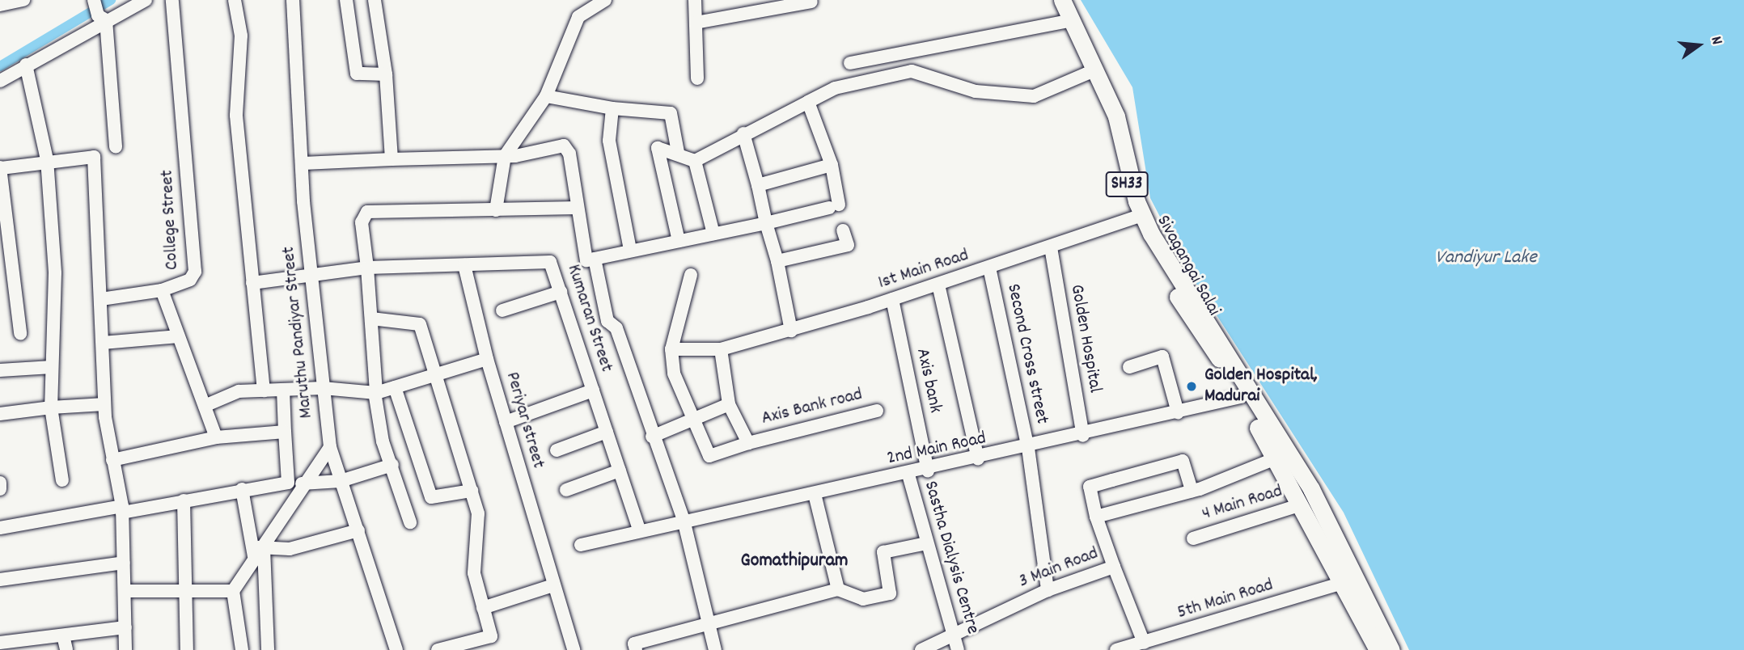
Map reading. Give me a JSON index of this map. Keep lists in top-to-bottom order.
{
  "streets": {
    "main road": ["SH33", "Sivagangai Salai"],
    "street": [
      "College Street",
      "1st Main Road",
      "Kumaran Street",
      "Maruthu Pandiyar Street",
      "Golden Hospital",
      "Second Cross street",
      "Axis bank",
      "Axis Bank road",
      "Periyar street",
      "2nd Main Road",
      "4 Main Road",
      "Sastha Dialysis Centre",
      "3 Main Road",
      "5th Main Road"
    ]
  },
  "crossings": [
    ["Sivagangai Salai", "1st Main Road"],
    ["Sivagangai Salai", "2nd Main Road"],
    ["Sivagangai Salai", "4 Main Road"],
    ["Sivagangai Salai", "3 Main Road"],
    ["Sivagangai Salai", "5th Main Road"],
    ["1st Main Road", "Golden Hospital"],
    ["1st Main Road", "Second Cross street"],
    ["1st Main Road", "Axis bank"],
    ["1st Main Road", "Axis Bank road"],
    ["Kumaran Street", "Periyar street"],
    ["Kumaran Street", "2nd Main Road"],
    ["Golden Hospital", "2nd Main Road"],
    ["Second Cross street", "2nd Main Road"],
    ["Second Cross street", "3 Main Road"],
    ["Axis bank", "2nd Main Road"],
    ["2nd Main Road", "Sastha Dialysis Centre"],
    ["Sastha Dialysis Centre", "3 Main Road"]
  ],
  "districts": ["Gomathipuram"],
  "water": ["Vandiyur Lake"],
  "places": ["Golden Hospital, Madurai"],
  "north": "right"
}
